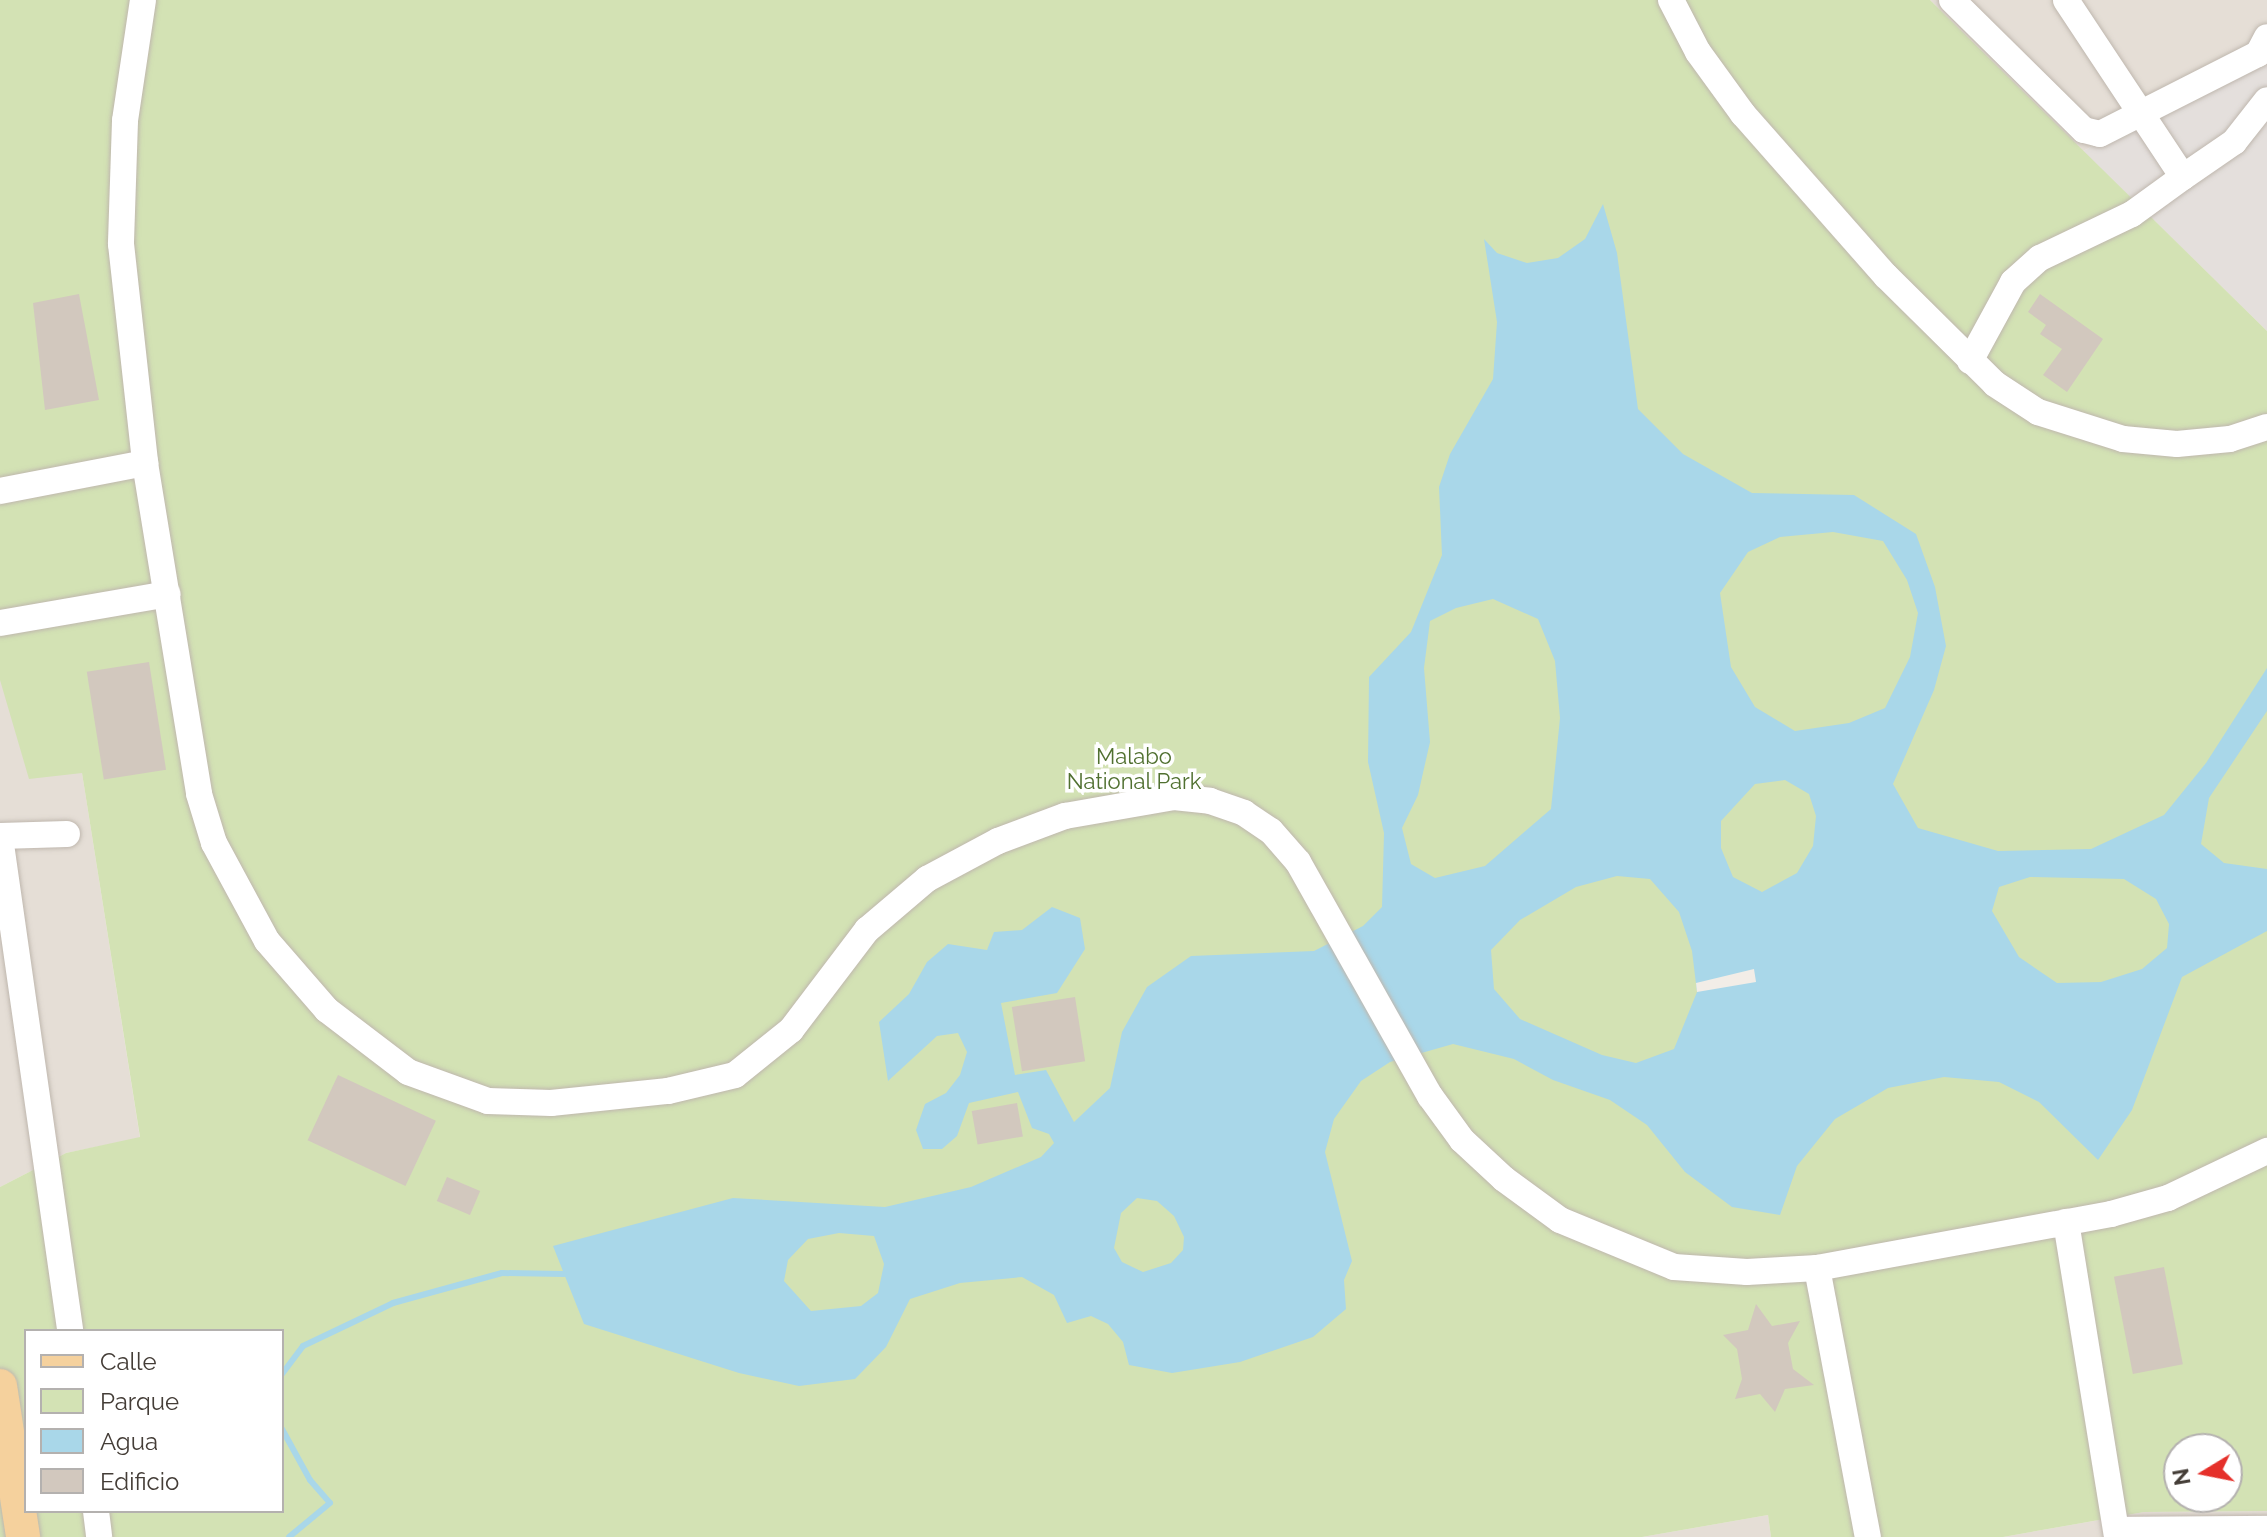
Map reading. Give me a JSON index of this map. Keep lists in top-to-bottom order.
{
  "parks": ["Malabo National Park"],
  "legend": [
    "Calle",
    "Parque",
    "Agua",
    "Edificio"
  ],
  "north": "left"
}
